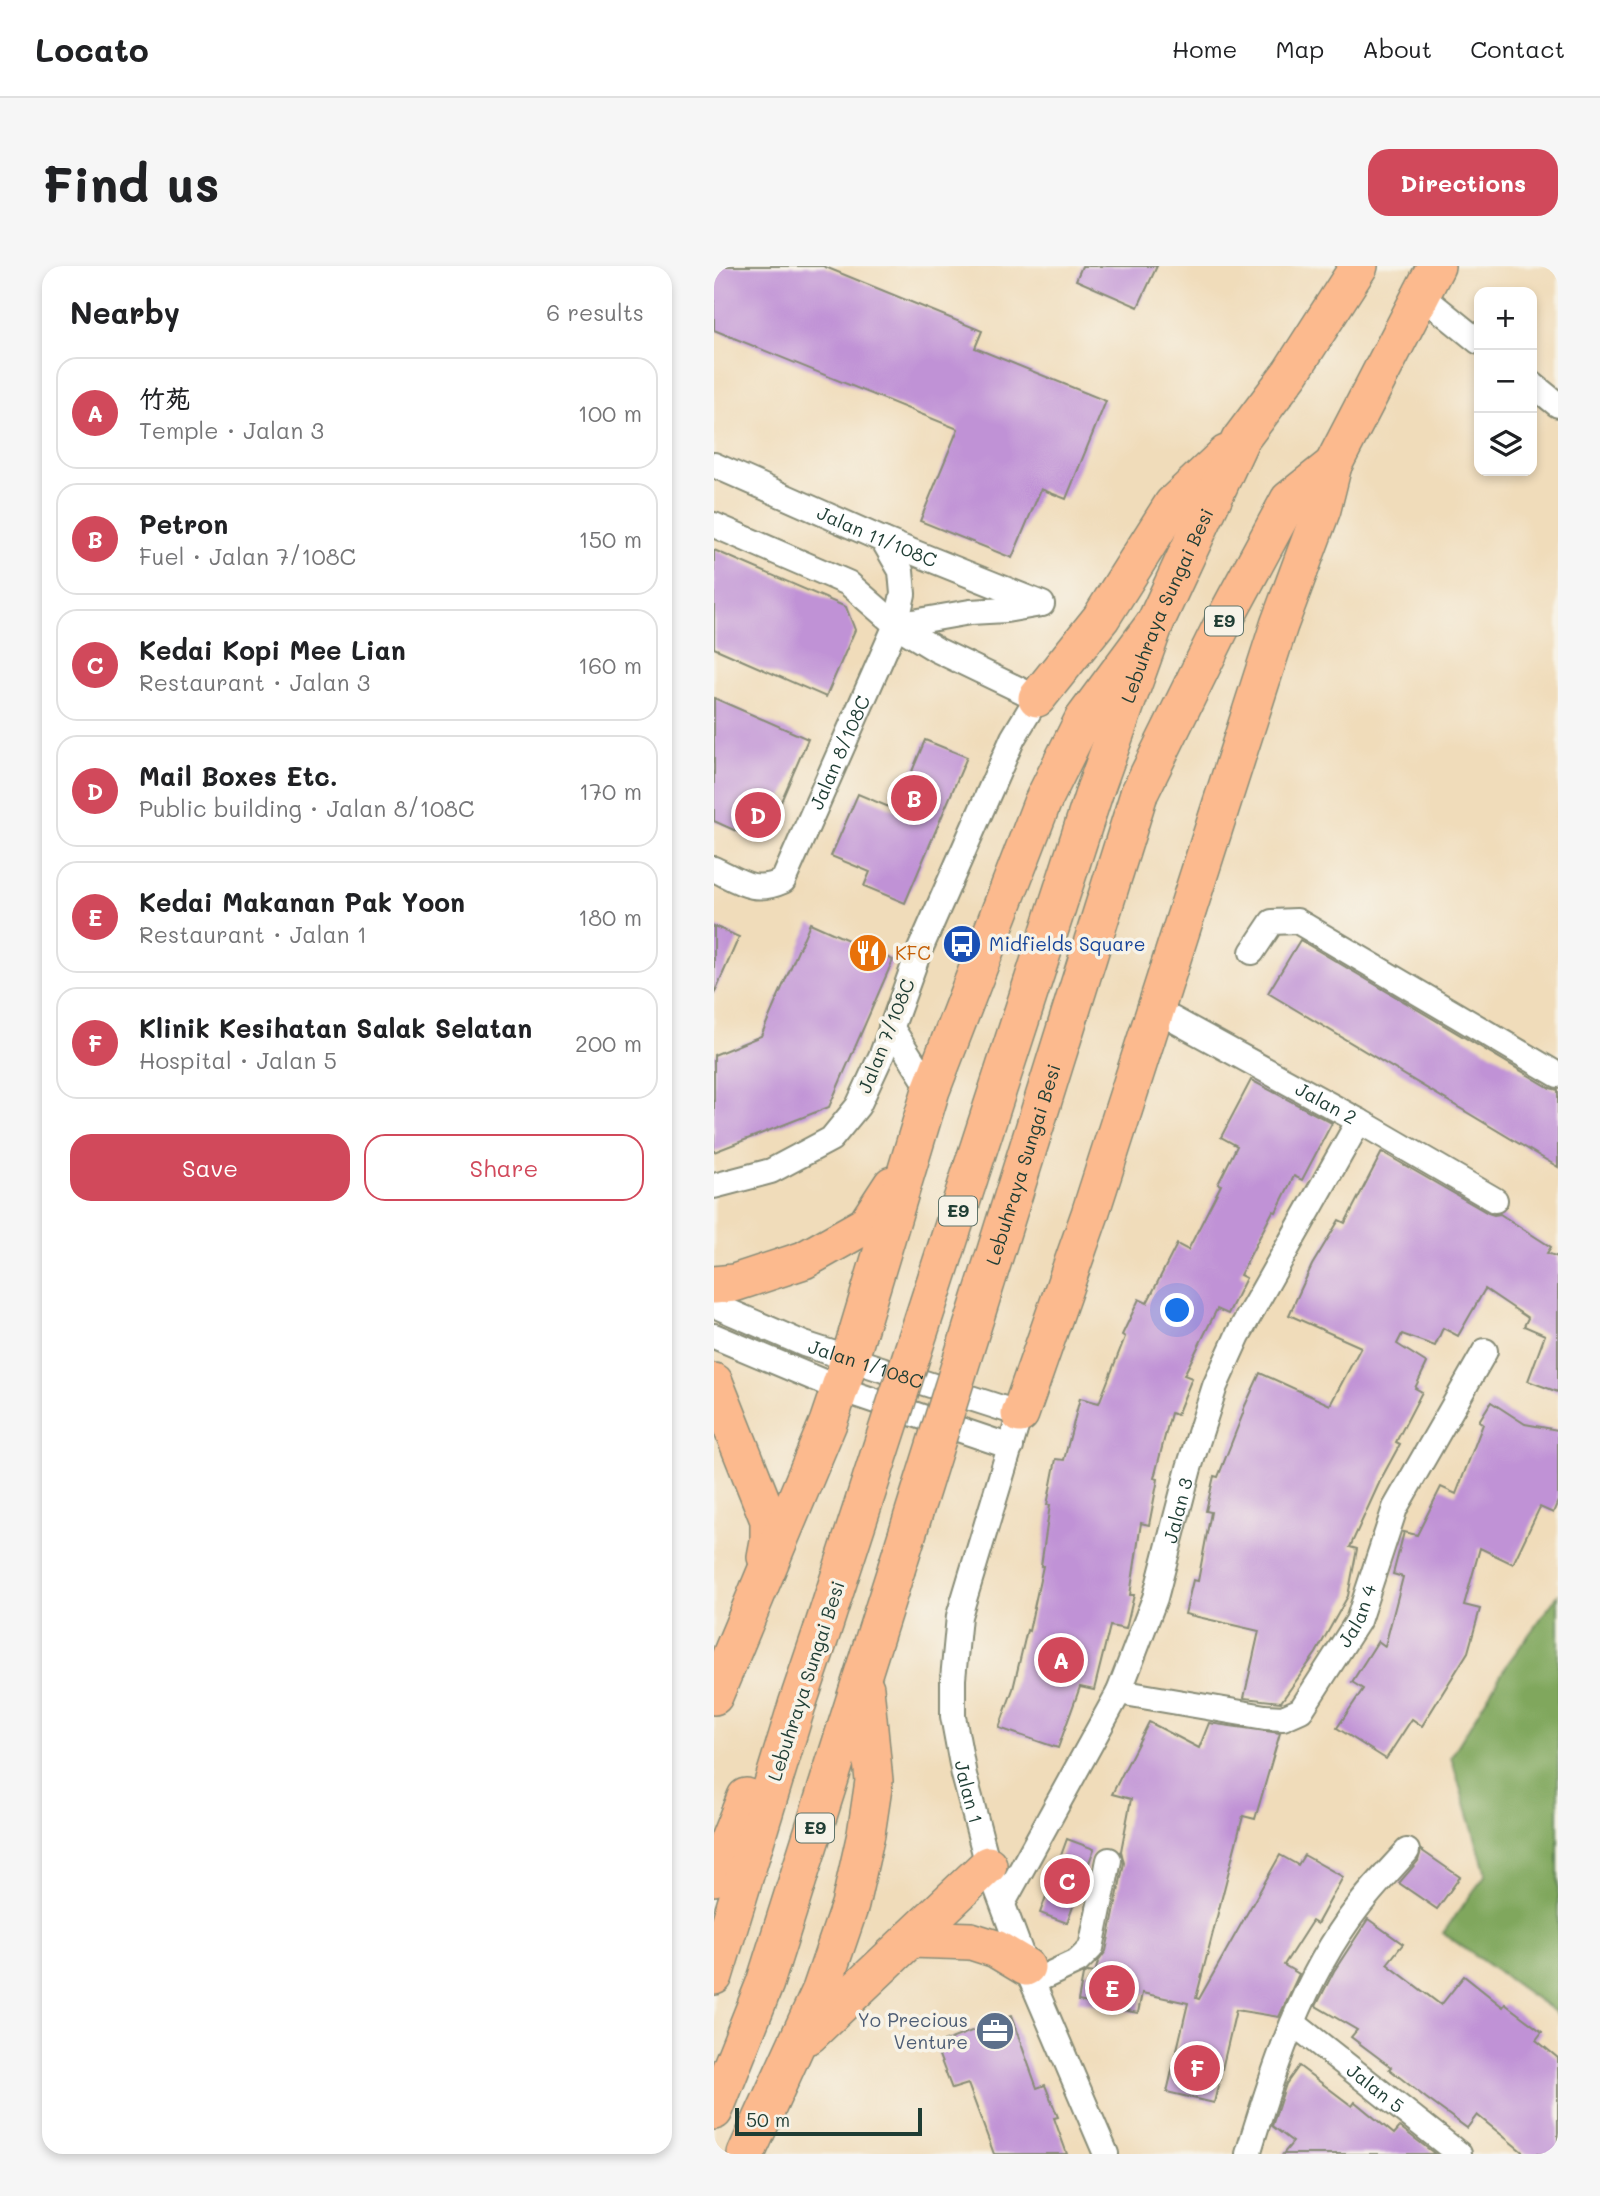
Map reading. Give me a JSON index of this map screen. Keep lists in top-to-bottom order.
{
  "streets": {
    "highway": ["Lebuhraya Sungai Besi", "E9"],
    "street": [
      "Jalan 11/108C",
      "Jalan 8/108C",
      "Jalan 7/108C",
      "Jalan 2",
      "Jalan 1/108C",
      "Jalan 3",
      "Jalan 4",
      "Jalan 1",
      "Jalan 5"
    ]
  },
  "crossings": [
    ["Jalan 11/108C", "Jalan 8/108C"],
    ["Jalan 2", "Jalan 3"],
    ["Jalan 1/108C", "Jalan 1"],
    ["Jalan 3", "Jalan 4"],
    ["Jalan 3", "Jalan 1"]
  ],
  "places": {
    "bus stop": ["Midfields Square"],
    "restaurant": ["KFC"],
    "office": ["Yo Precious Venture"]
  },
  "scale_bar": "50 m",
  "page": {
    "header": "Locato",
    "nav": [
      "Home",
      "Map",
      "About",
      "Contact"
    ],
    "buttons": [
      "Directions",
      ["Save", "Share"]
    ],
    "title": "Find us",
    "heading": ["Nearby", "6 results"],
    "map_buttons": ["+", "−"],
    "list": [
      {
        "mark": "A",
        "name": "竹苑",
        "note": "Temple · Jalan 3",
        "value": "100 m"
      },
      {
        "mark": "B",
        "name": "Petron",
        "note": "Fuel · Jalan 7/108C",
        "value": "150 m"
      },
      {
        "mark": "C",
        "name": "Kedai Kopi Mee Lian",
        "note": "Restaurant · Jalan 3",
        "value": "160 m"
      },
      {
        "mark": "D",
        "name": "Mail Boxes Etc.",
        "note": "Public building · Jalan 8/108C",
        "value": "170 m"
      },
      {
        "mark": "E",
        "name": "Kedai Makanan Pak Yoon",
        "note": "Restaurant · Jalan 1",
        "value": "180 m"
      },
      {
        "mark": "F",
        "name": "Klinik Kesihatan Salak Selatan",
        "note": "Hospital · Jalan 5",
        "value": "200 m"
      }
    ],
    "pins": [
      "B",
      "D",
      "A",
      "C",
      "E",
      "F"
    ],
    "scale": "50 m"
  }
}
